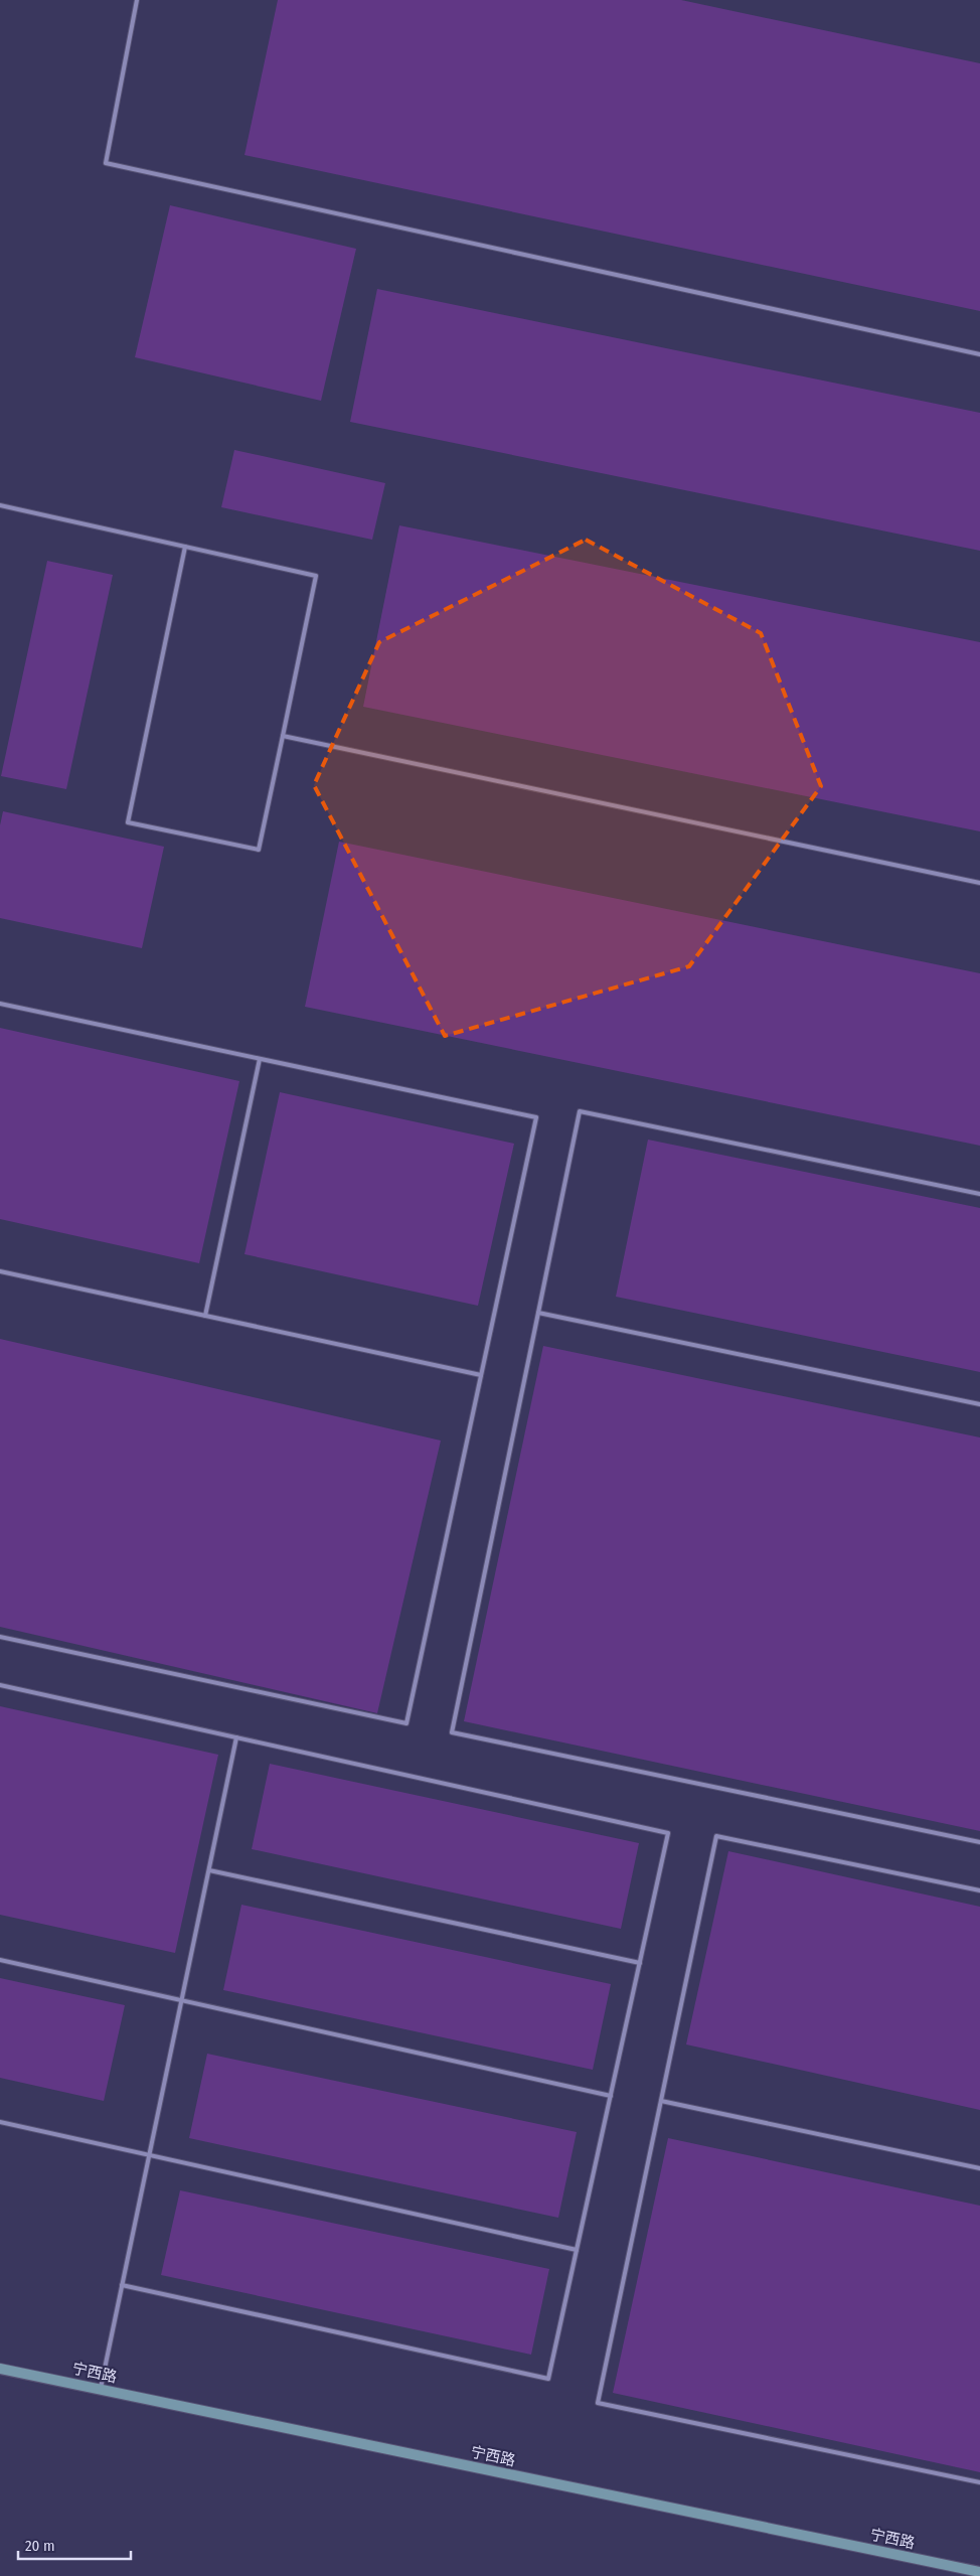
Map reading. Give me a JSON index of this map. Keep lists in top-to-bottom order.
{
  "streets": {
    "main road": ["宁西路"]
  },
  "scale_bar": "20 m"
}
